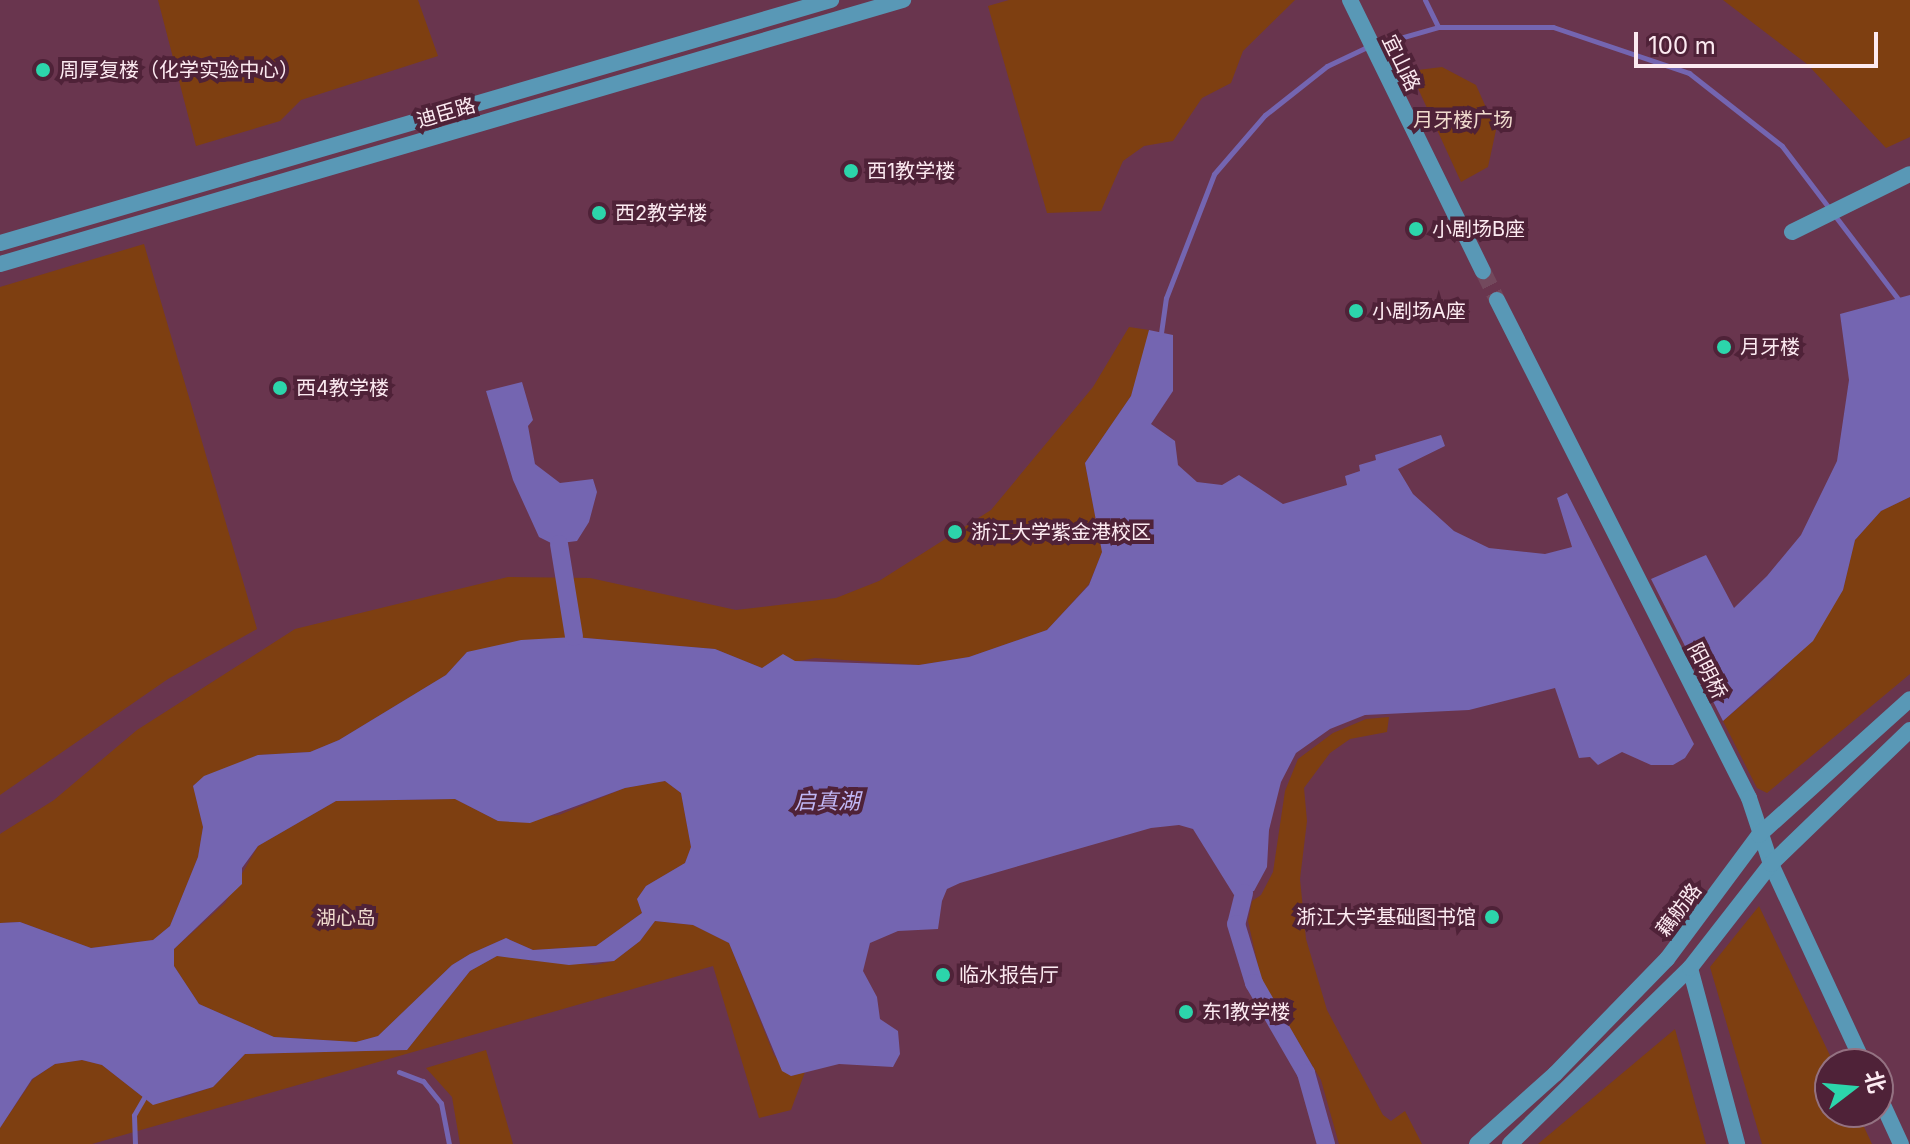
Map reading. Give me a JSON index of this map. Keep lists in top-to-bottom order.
{
  "streets": {
    "street": [
      "宜山路",
      "迪臣路",
      "阳明桥",
      "藕舫路"
    ]
  },
  "crossings": [
    ["阳明桥", "藕舫路"]
  ],
  "water": ["启真湖"],
  "parks": ["月牙楼广场", "湖心岛"],
  "places": [
    "周厚复楼（化学实验中心）",
    "西1教学楼",
    "西2教学楼",
    "小剧场B座",
    "小剧场A座",
    "月牙楼",
    "西4教学楼",
    "浙江大学紫金港校区",
    "浙江大学基础图书馆",
    "临水报告厅",
    "东1教学楼"
  ],
  "scale_bar": "100 m",
  "north": "right"
}
